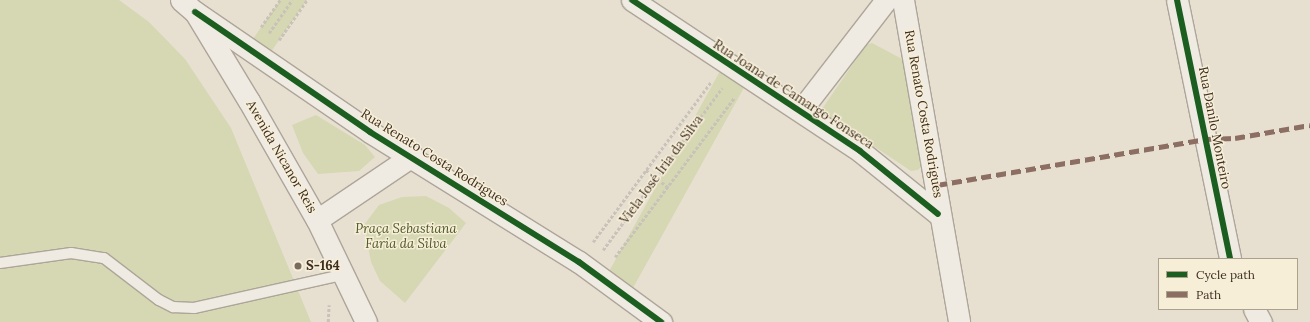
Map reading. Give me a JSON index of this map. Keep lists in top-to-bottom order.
{
  "streets": {
    "street": [
      "Rua Joana de Camargo Fonseca",
      "Rua Renato Costa Rodrigues",
      "Rua Danilo Monteiro",
      "Avenida Nicanor Reis"
    ],
    "path": ["Viela José Iria da Silva"]
  },
  "crossings": [
    ["Rua Joana de Camargo Fonseca", "Rua Renato Costa Rodrigues"],
    ["Rua Joana de Camargo Fonseca", "Viela José Iria da Silva"],
    ["Rua Renato Costa Rodrigues", "Avenida Nicanor Reis"],
    ["Rua Renato Costa Rodrigues", "Viela José Iria da Silva"]
  ],
  "parks": ["Praça Sebastiana Faria da Silva"],
  "places": ["S-164"],
  "legend": ["Cycle path", "Path"]
}
